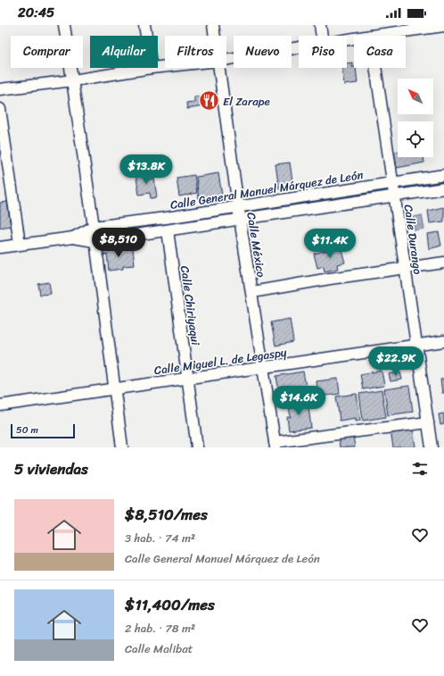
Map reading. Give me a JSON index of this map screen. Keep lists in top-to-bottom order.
{
  "streets": {
    "street": [
      "Calle General Manuel Márquez de León",
      "Calle Durango",
      "Calle México",
      "Calle Chiriyaqui",
      "Calle Miguel L. de Legaspy"
    ]
  },
  "crossings": [
    ["Calle General Manuel Márquez de León", "Calle Durango"],
    ["Calle General Manuel Márquez de León", "Calle México"],
    ["Calle Durango", "Calle Miguel L. de Legaspy"],
    ["Calle México", "Calle Miguel L. de Legaspy"],
    ["Calle Chiriyaqui", "Calle Miguel L. de Legaspy"]
  ],
  "places": {
    "restaurant": ["El Zarape"]
  },
  "scale_bar": "50 m",
  "north": "top left",
  "page": {
    "status": "20:45",
    "chip": [
      "Comprar",
      "Alquilar",
      "Filtros",
      "Nuevo",
      "Piso",
      "Casa"
    ],
    "price": [
      "$13.8K",
      "$8,510",
      "$11.4K",
      "$22.9K",
      "$14.6K"
    ],
    "scale": "50 m",
    "heading": "5 viviendas",
    "list": [
      {
        "name": "$8,510/mes",
        "note": "3 hab. · 74 m² · Calle General Manuel Márquez de León"
      },
      {
        "name": "$11,400/mes",
        "note": "2 hab. · 78 m² · Calle Malibat"
      }
    ]
  }
}
